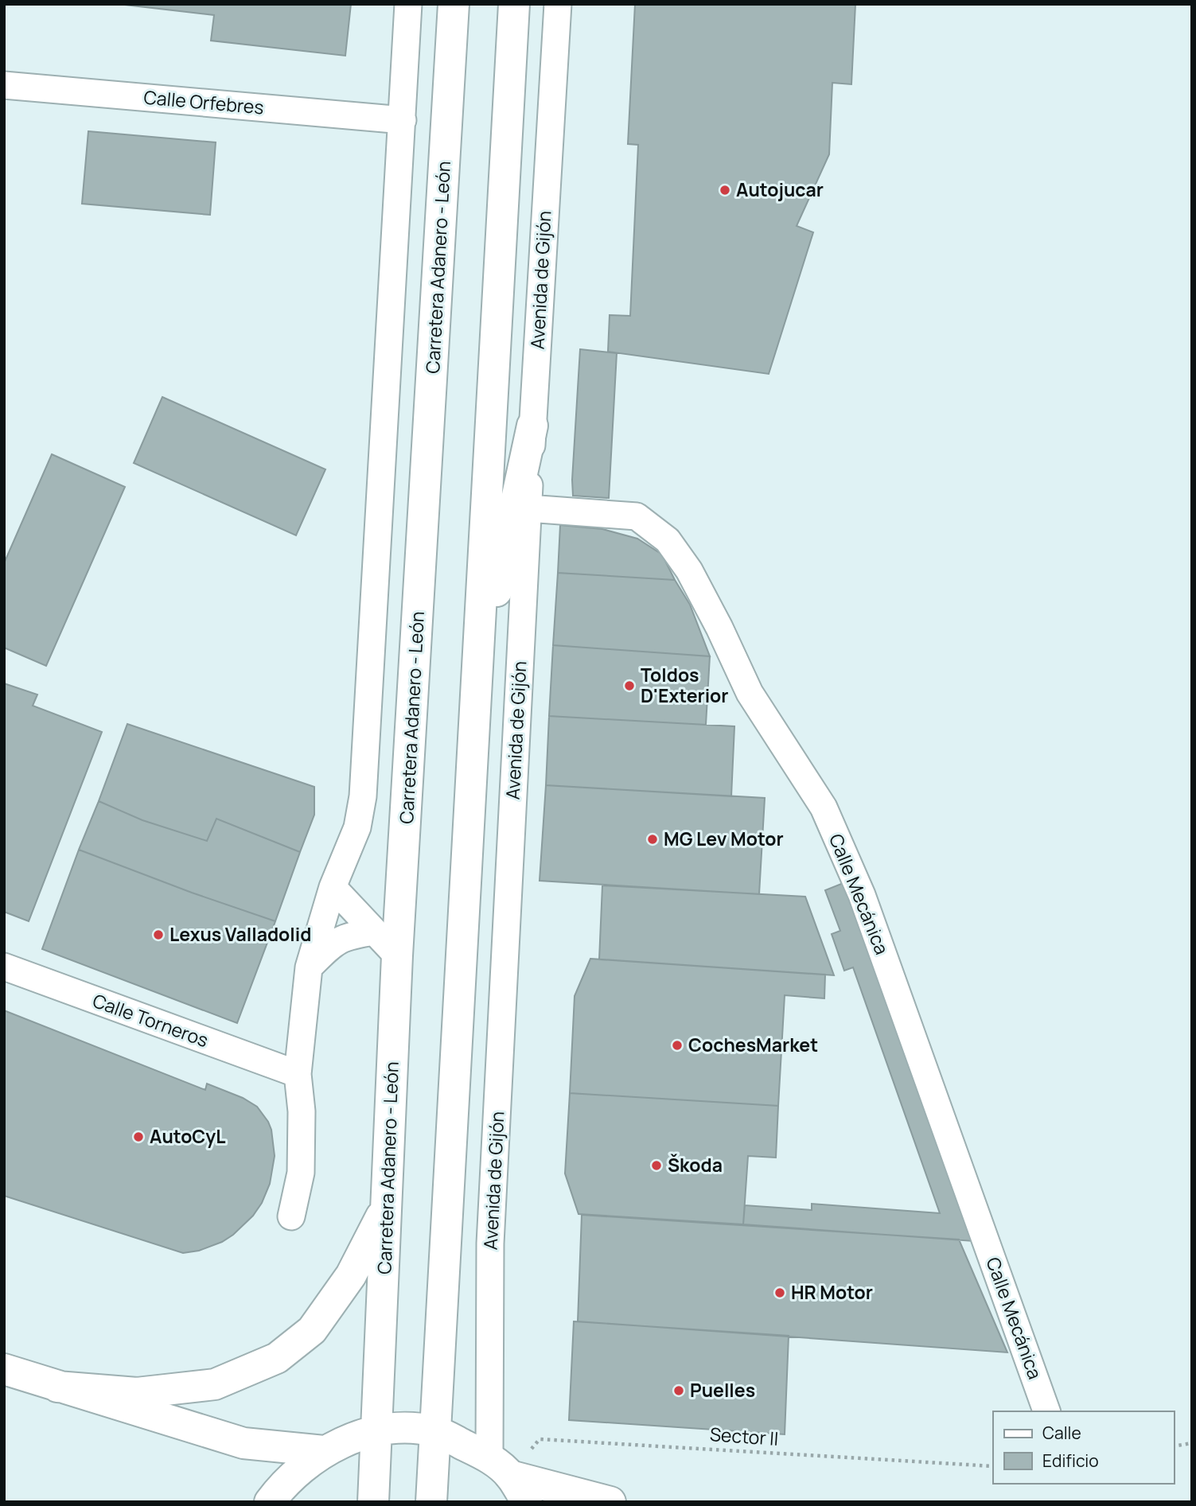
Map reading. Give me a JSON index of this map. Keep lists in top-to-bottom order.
{
  "streets": {
    "highway": ["Carretera Adanero - León"],
    "street": [
      "Calle Orfebres",
      "Avenida de Gijón",
      "Calle Mecánica",
      "Calle Torneros"
    ],
    "path": ["Sector II"]
  },
  "crossings": [
    ["Avenida de Gijón", "Calle Mecánica"],
    ["Avenida de Gijón", "Sector II"]
  ],
  "places": [
    "Autojucar",
    "Toldos D'Exterior",
    "MG Lev Motor",
    "Lexus Valladolid",
    "CochesMarket",
    "AutoCyL",
    "Škoda",
    "HR Motor",
    "Puelles"
  ],
  "legend": ["Calle", "Edificio"]
}
